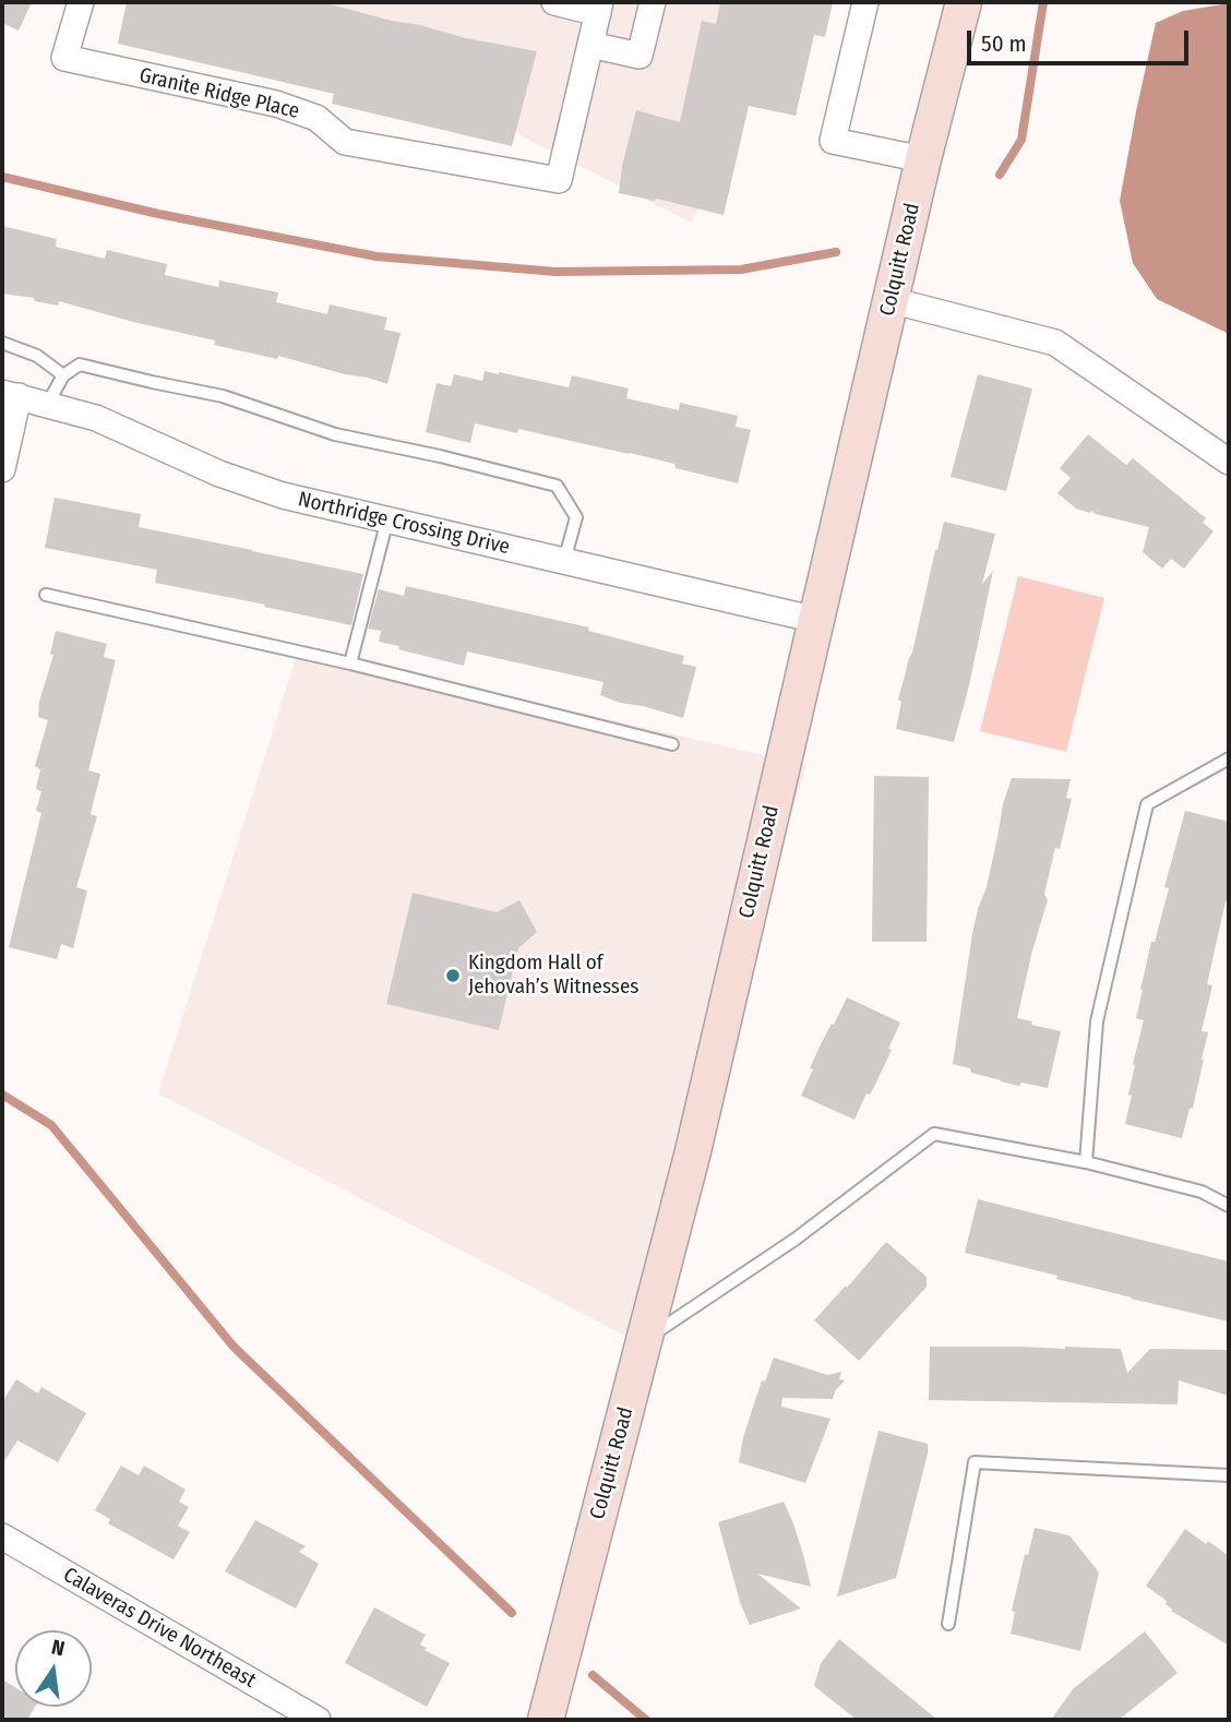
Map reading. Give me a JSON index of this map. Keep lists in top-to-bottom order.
{
  "streets": {
    "street": [
      "Granite Ridge Place",
      "Colquitt Road",
      "Northridge Crossing Drive",
      "Calaveras Drive Northeast"
    ]
  },
  "crossings": [
    ["Colquitt Road", "Northridge Crossing Drive"]
  ],
  "places": ["Kingdom Hall of Jehovah’s Witnesses"],
  "scale_bar": "50 m",
  "north": "top"
}
